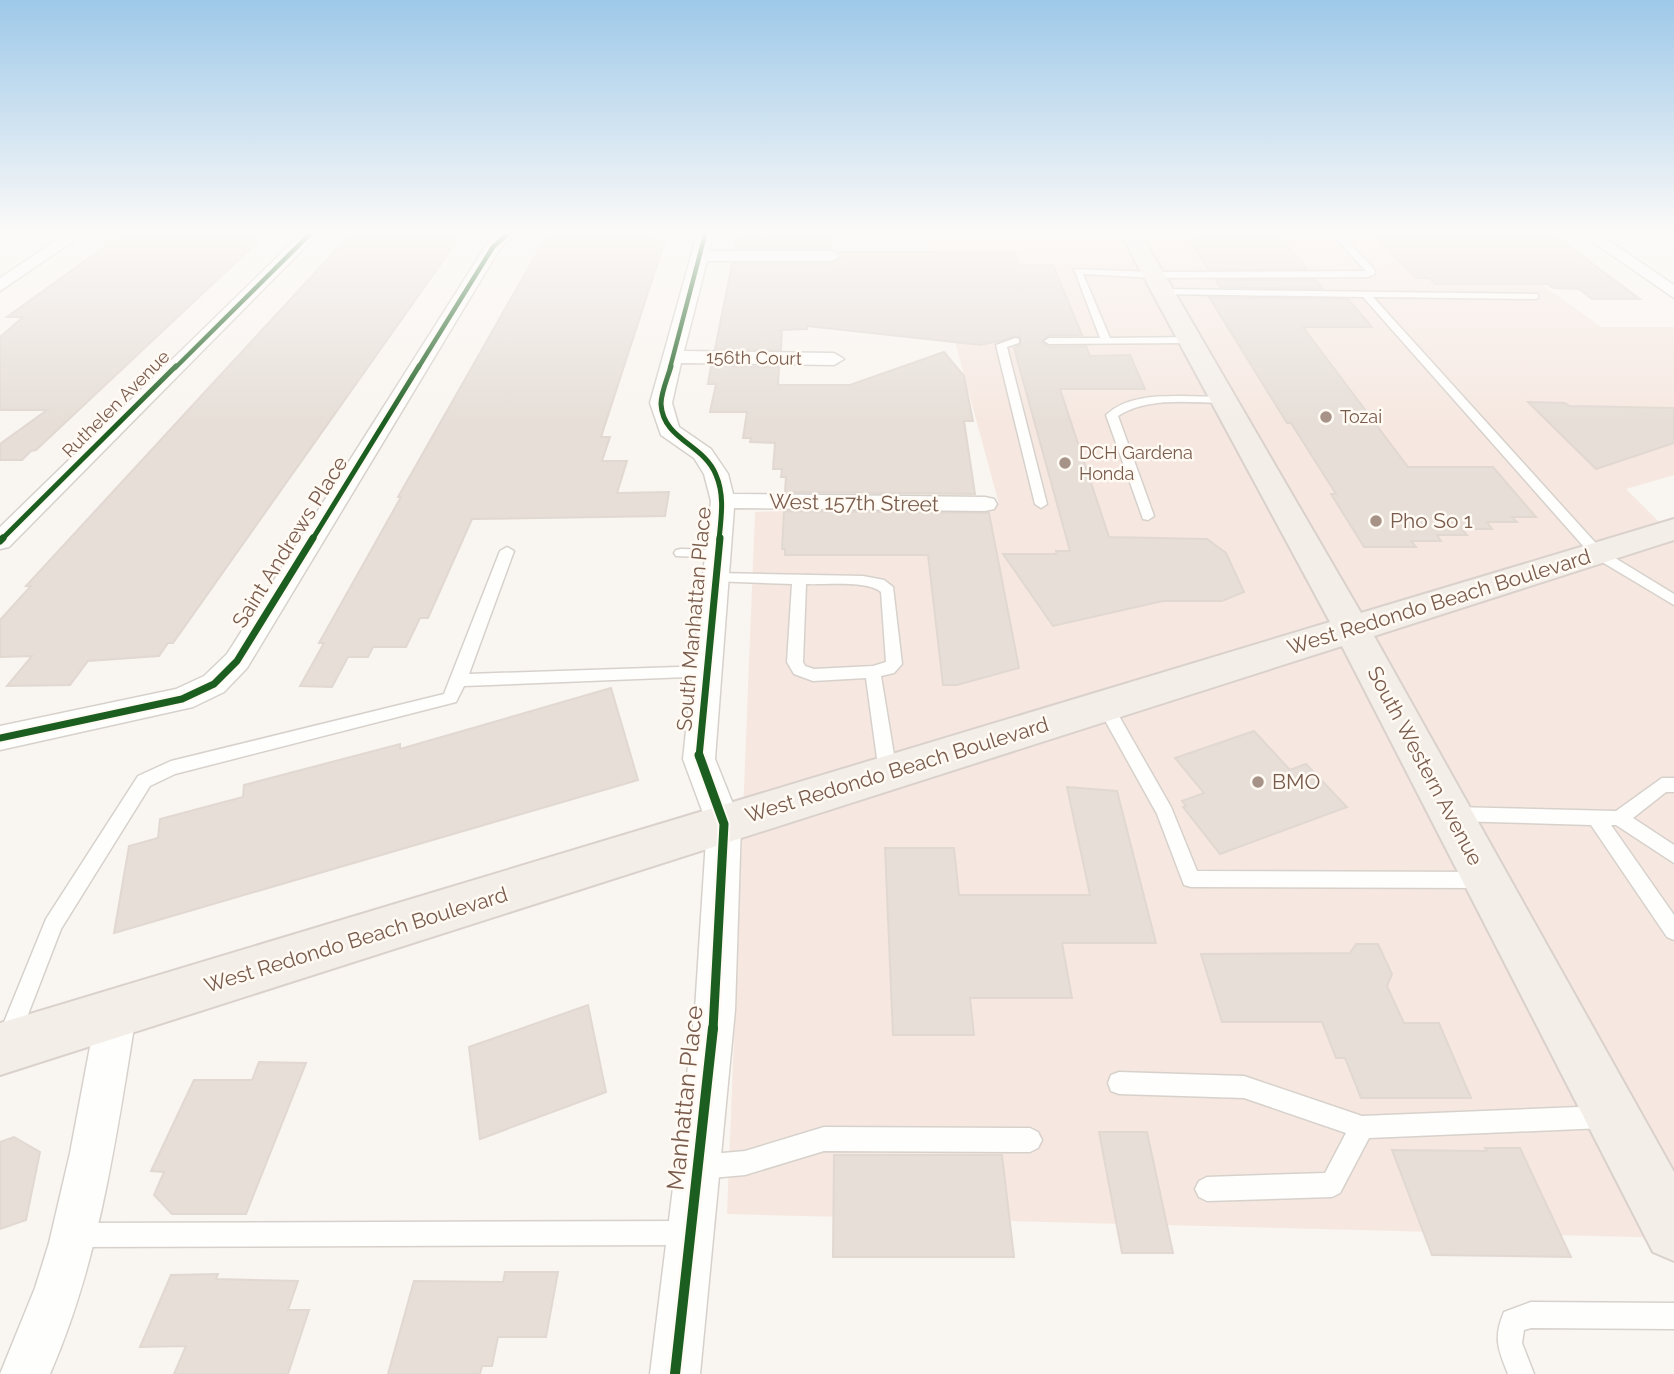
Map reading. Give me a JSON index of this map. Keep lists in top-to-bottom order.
{
  "streets": {
    "main road": ["West Redondo Beach Boulevard", "South Western Avenue"],
    "street": [
      "156th Court",
      "Ruthelen Avenue",
      "West 157th Street",
      "Saint Andrews Place",
      "South Manhattan Place",
      "Manhattan Place"
    ]
  },
  "crossings": [
    ["156th Court", "South Manhattan Place"],
    ["West 157th Street", "South Manhattan Place"],
    ["West Redondo Beach Boulevard", "South Manhattan Place"],
    ["West Redondo Beach Boulevard", "South Western Avenue"],
    ["West Redondo Beach Boulevard", "Manhattan Place"],
    ["South Manhattan Place", "Manhattan Place"]
  ],
  "places": [
    "Tozai",
    "DCH Gardena Honda",
    "Pho So 1",
    "BMO"
  ]
}
